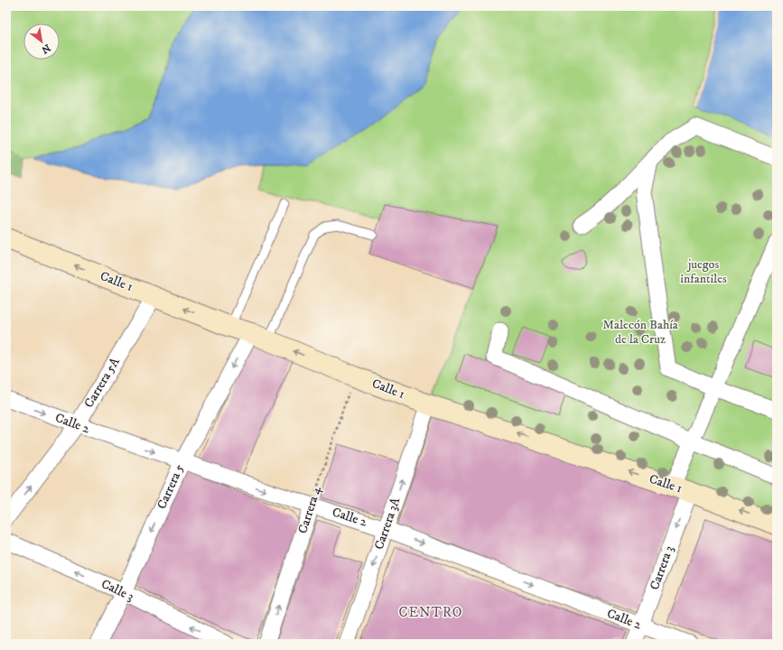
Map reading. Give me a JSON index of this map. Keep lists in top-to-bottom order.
{
  "streets": {
    "main road": ["Calle 1"],
    "street": [
      "Carrera 5A",
      "Calle 2",
      "Carrera 5",
      "Carrera 4",
      "Carrera 3A",
      "Carrera 3",
      "Calle 3"
    ]
  },
  "crossings": [
    ["Calle 1", "Carrera 5A"],
    ["Calle 1", "Carrera 5"],
    ["Calle 1", "Carrera 4"],
    ["Calle 1", "Carrera 3A"],
    ["Calle 1", "Carrera 3"],
    ["Carrera 5A", "Calle 2"],
    ["Calle 2", "Carrera 5"],
    ["Calle 2", "Carrera 4"],
    ["Calle 2", "Carrera 3A"],
    ["Calle 2", "Carrera 3"],
    ["Carrera 5", "Calle 3"]
  ],
  "one_way": [
    "Calle 1",
    "Carrera 5A",
    "Calle 2",
    "Carrera 5",
    "Carrera 4",
    "Calle 3"
  ],
  "districts": ["CENTRO"],
  "parks": ["juegos infantiles", "Malecón Bahía de la Cruz"],
  "north": "bottom right"
}
